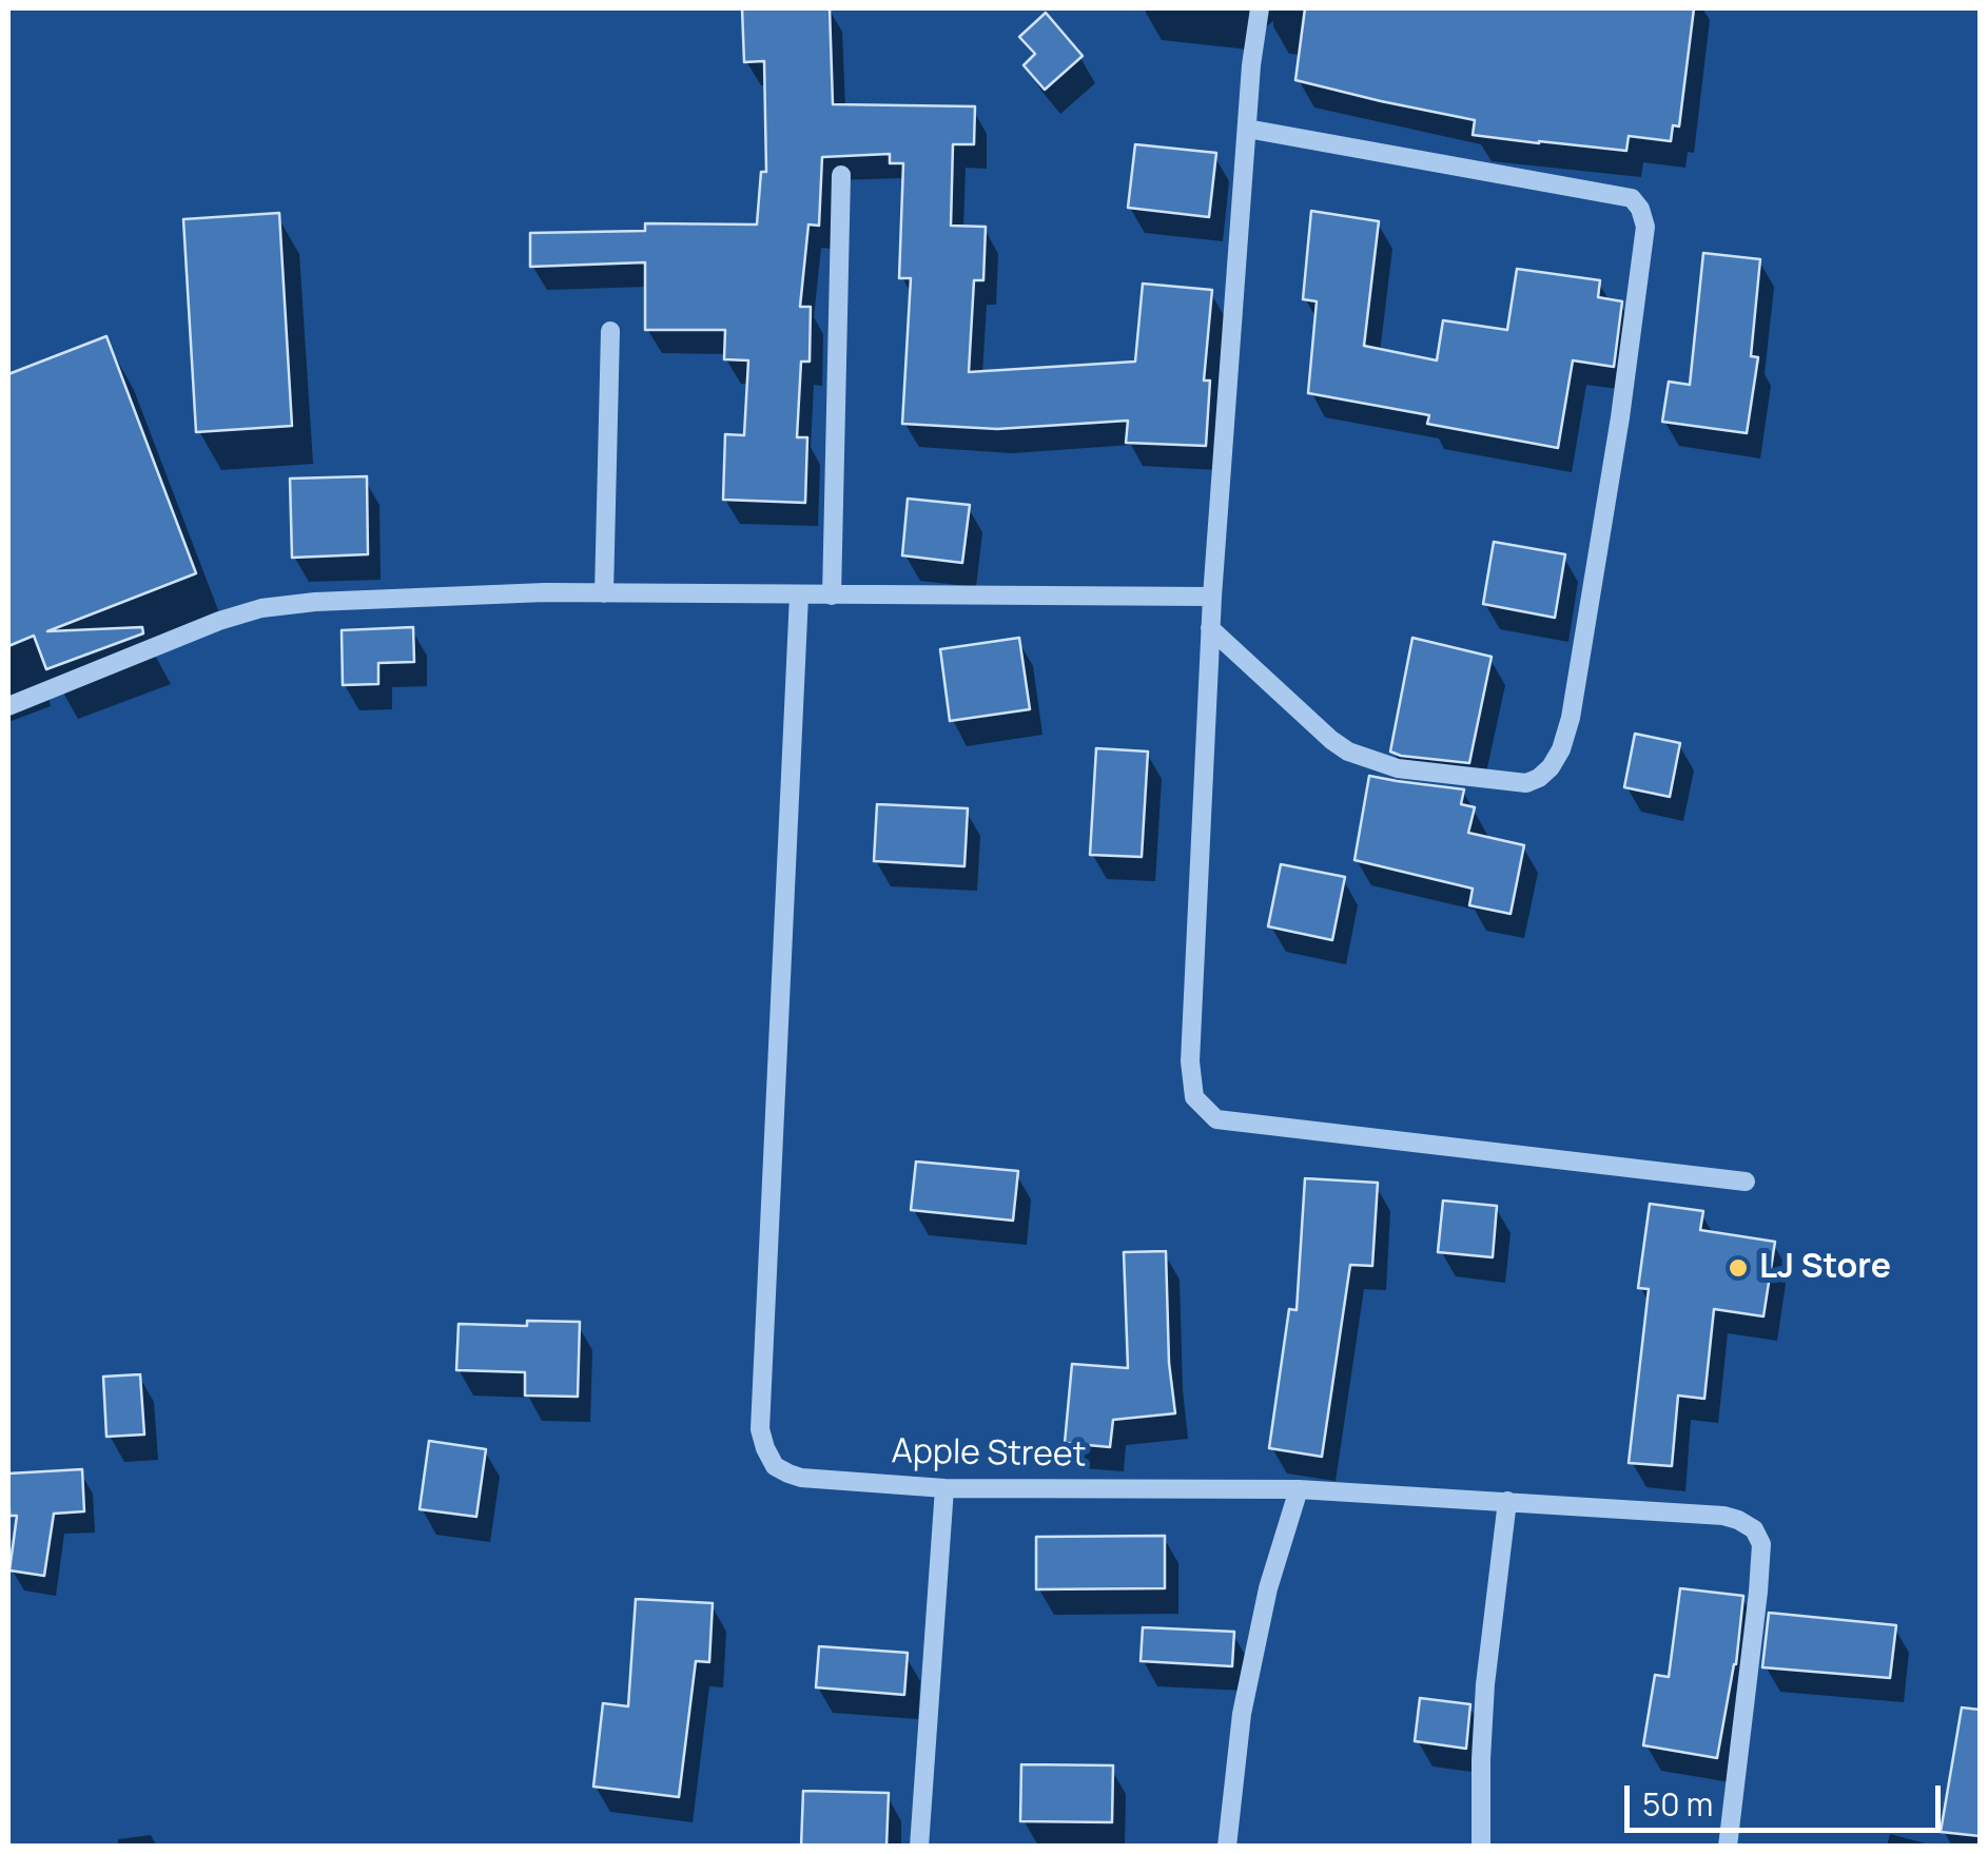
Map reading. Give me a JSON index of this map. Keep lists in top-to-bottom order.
{
  "streets": {
    "street": ["Apple Street"]
  },
  "places": ["LJ Store"],
  "scale_bar": "50 m"
}
